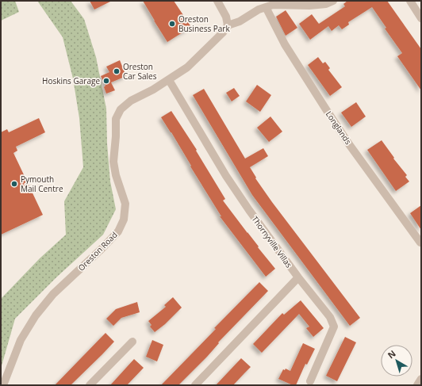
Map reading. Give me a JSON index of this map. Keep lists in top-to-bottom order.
{
  "streets": {
    "street": ["Longlands", "Thornyville Villas", "Oreston Road"]
  },
  "crossings": [
    ["Thornyville Villas", "Oreston Road"]
  ],
  "places": [
    "Oreston Business Park",
    "Oreston Car Sales",
    "Hoskins Garage",
    "Pymouth Mail Centre"
  ],
  "north": "top left"
}
